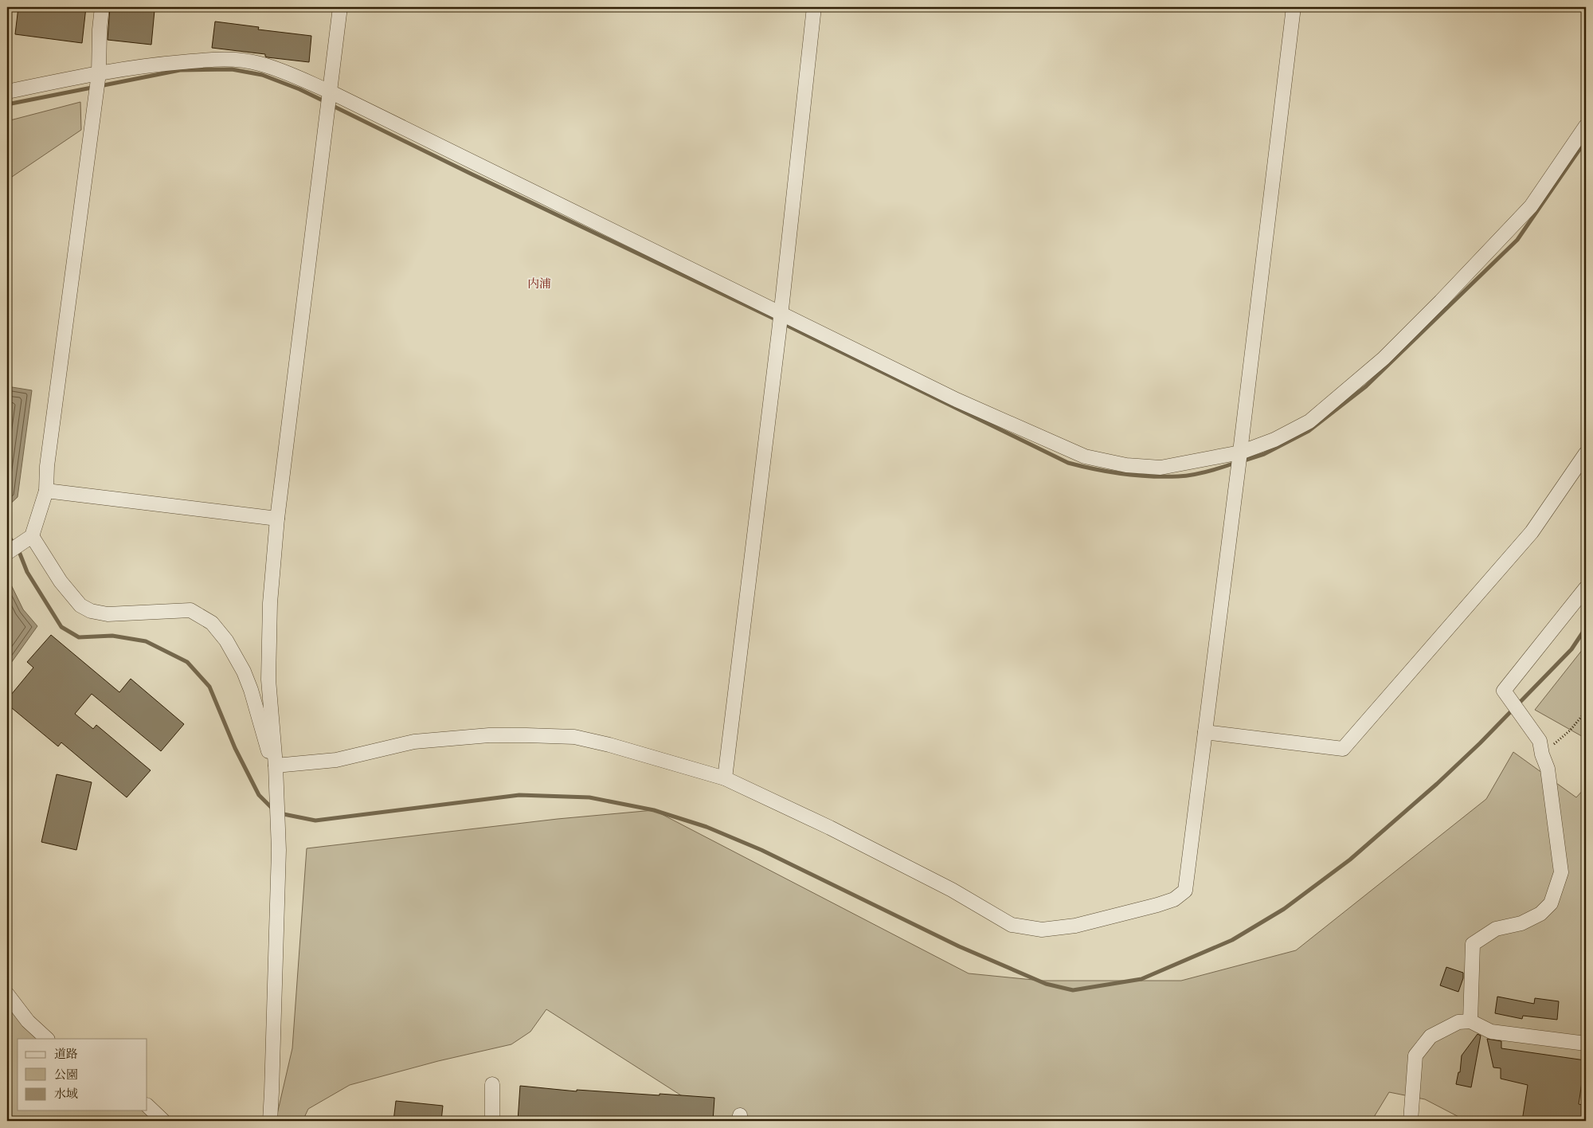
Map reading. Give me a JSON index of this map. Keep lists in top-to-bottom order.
{
  "districts": ["内浦"],
  "legend": ["道路", "公園", "水域"]
}
